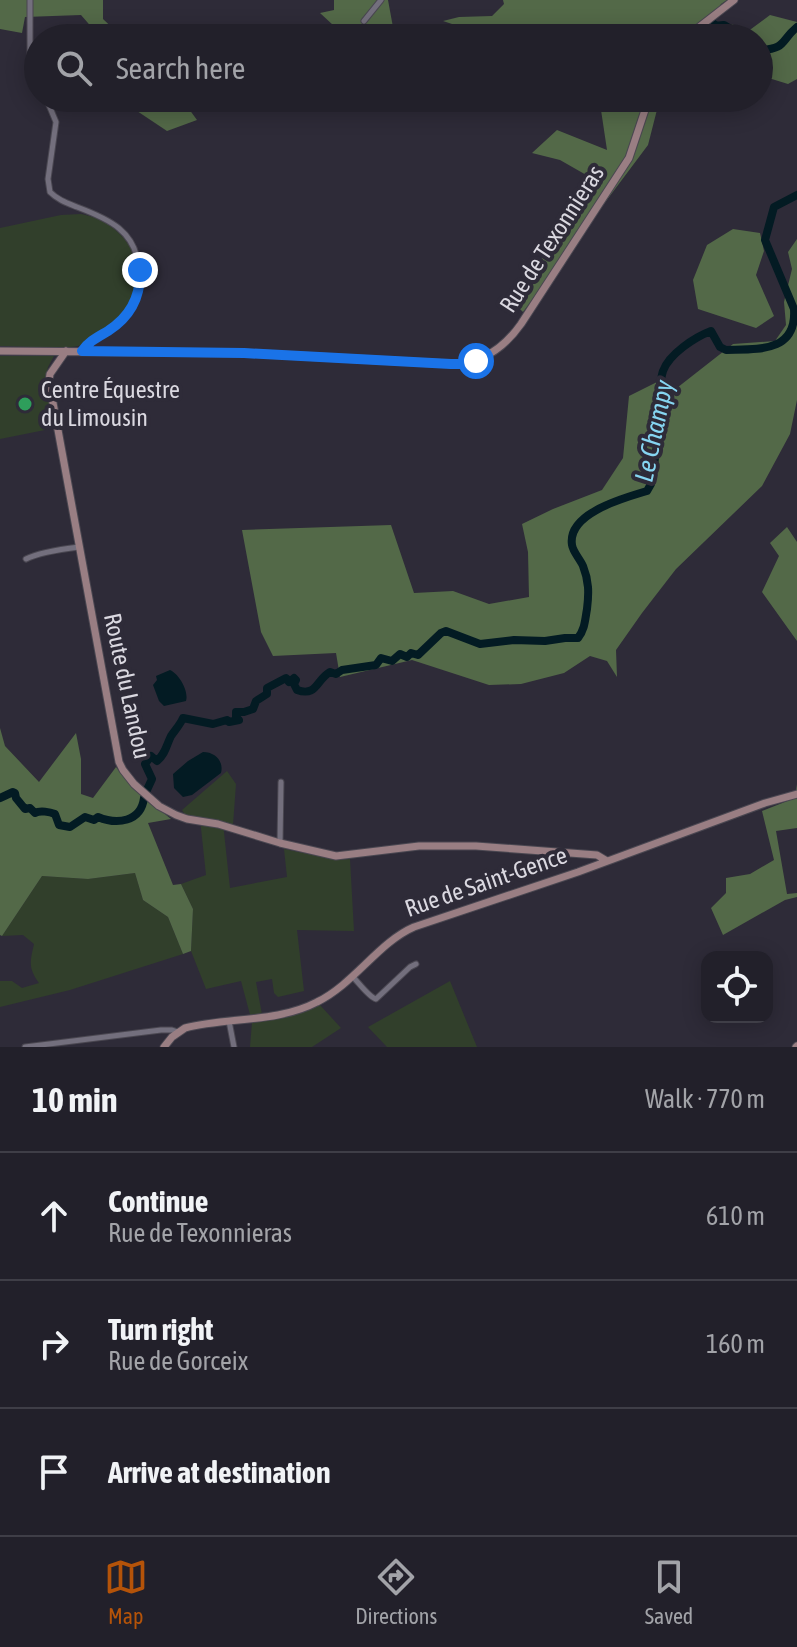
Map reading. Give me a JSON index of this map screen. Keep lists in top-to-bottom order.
{
  "streets": {
    "street": ["Rue de Texonnieras", "Route du Landou", "Rue de Saint-Gence"]
  },
  "crossings": [
    ["Rue de Texonnieras", "Route du Landou"],
    ["Route du Landou", "Rue de Saint-Gence"]
  ],
  "water": ["Le Champy"],
  "places": ["Centre Équestre du Limousin"],
  "page": {
    "search": "Search here",
    "heading": ["10 min", "Walk · 770 m"],
    "list": [
      ["Continue", "Rue de Texonnieras", "610 m"],
      ["Turn right", "Rue de Gorceix", "160 m"],
      "Arrive at destination"
    ],
    "nav": ["Map", "Directions", "Saved"]
  }
}
